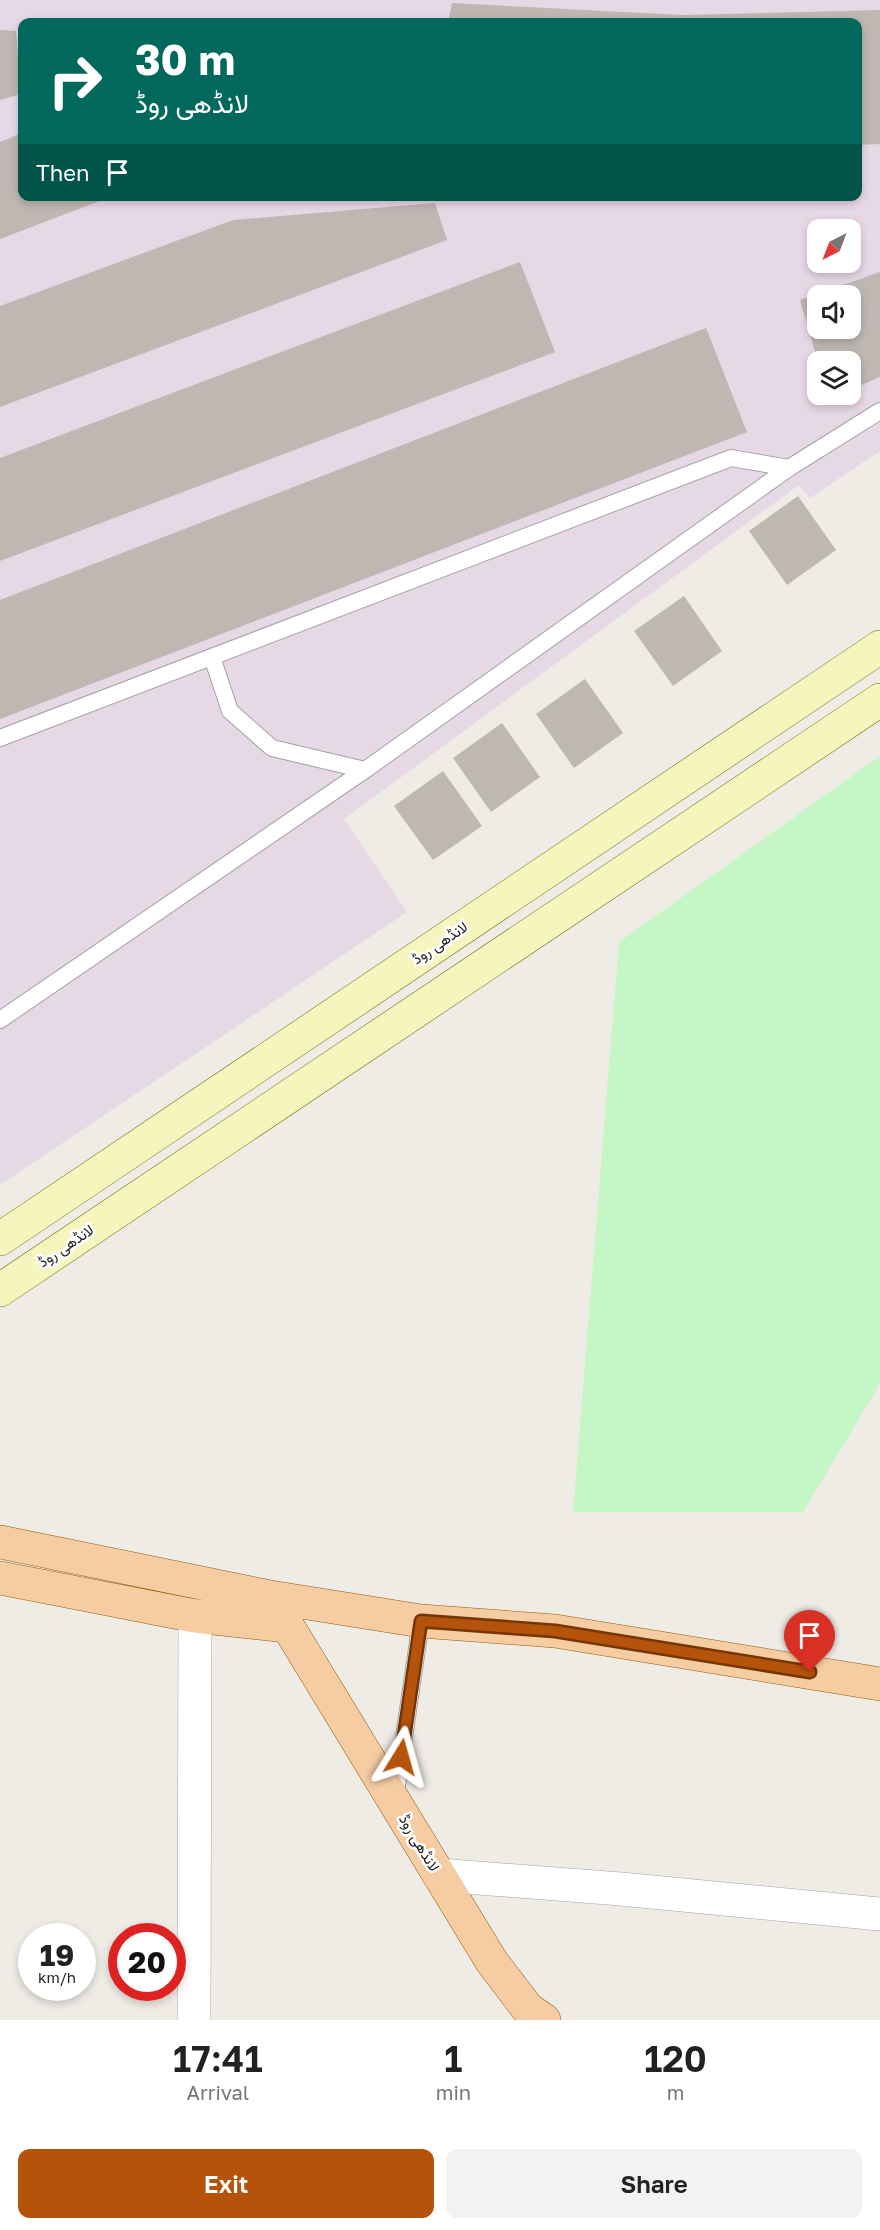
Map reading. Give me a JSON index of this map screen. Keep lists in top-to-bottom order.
{
  "streets": {
    "main road": ["لانڈھی روڈ"]
  },
  "north": "bottom left",
  "page": {
    "turn": ["30 m", "لانڈھی روڈ"],
    "then": "Then",
    "speed": "19 km/h",
    "limit": "20",
    "eta": [
      "17:41",
      "Arrival",
      "1",
      "min",
      "120",
      "m"
    ],
    "buttons": ["Exit", "Share"]
  }
}
